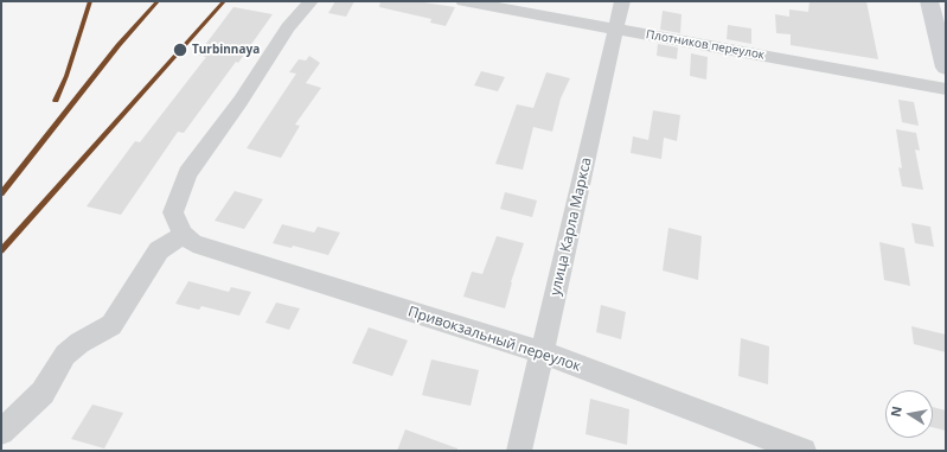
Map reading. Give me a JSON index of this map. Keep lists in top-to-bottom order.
{
  "streets": {
    "street": ["Плотников переулок", "улица Карла Маркса", "Привокзальный переулок"]
  },
  "crossings": [
    ["Плотников переулок", "улица Карла Маркса"],
    ["улица Карла Маркса", "Привокзальный переулок"]
  ],
  "places": ["Turbinnaya"],
  "north": "left"
}
